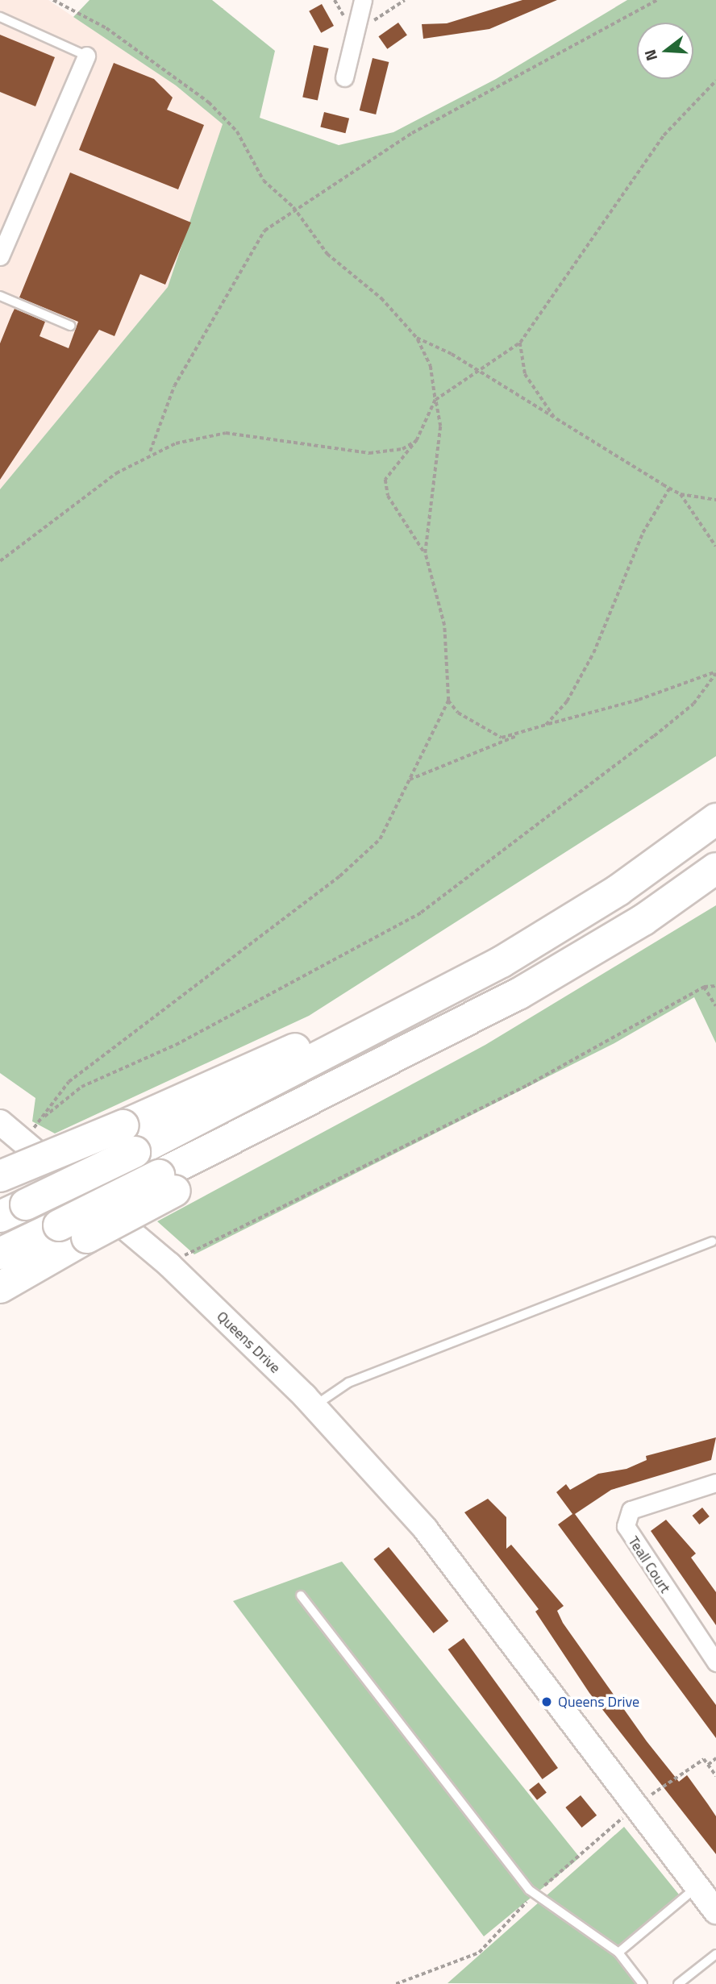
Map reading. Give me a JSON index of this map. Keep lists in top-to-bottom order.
{
  "streets": {
    "street": ["Queens Drive", "Teall Court"]
  },
  "places": ["Queens Drive"],
  "north": "left"
}
